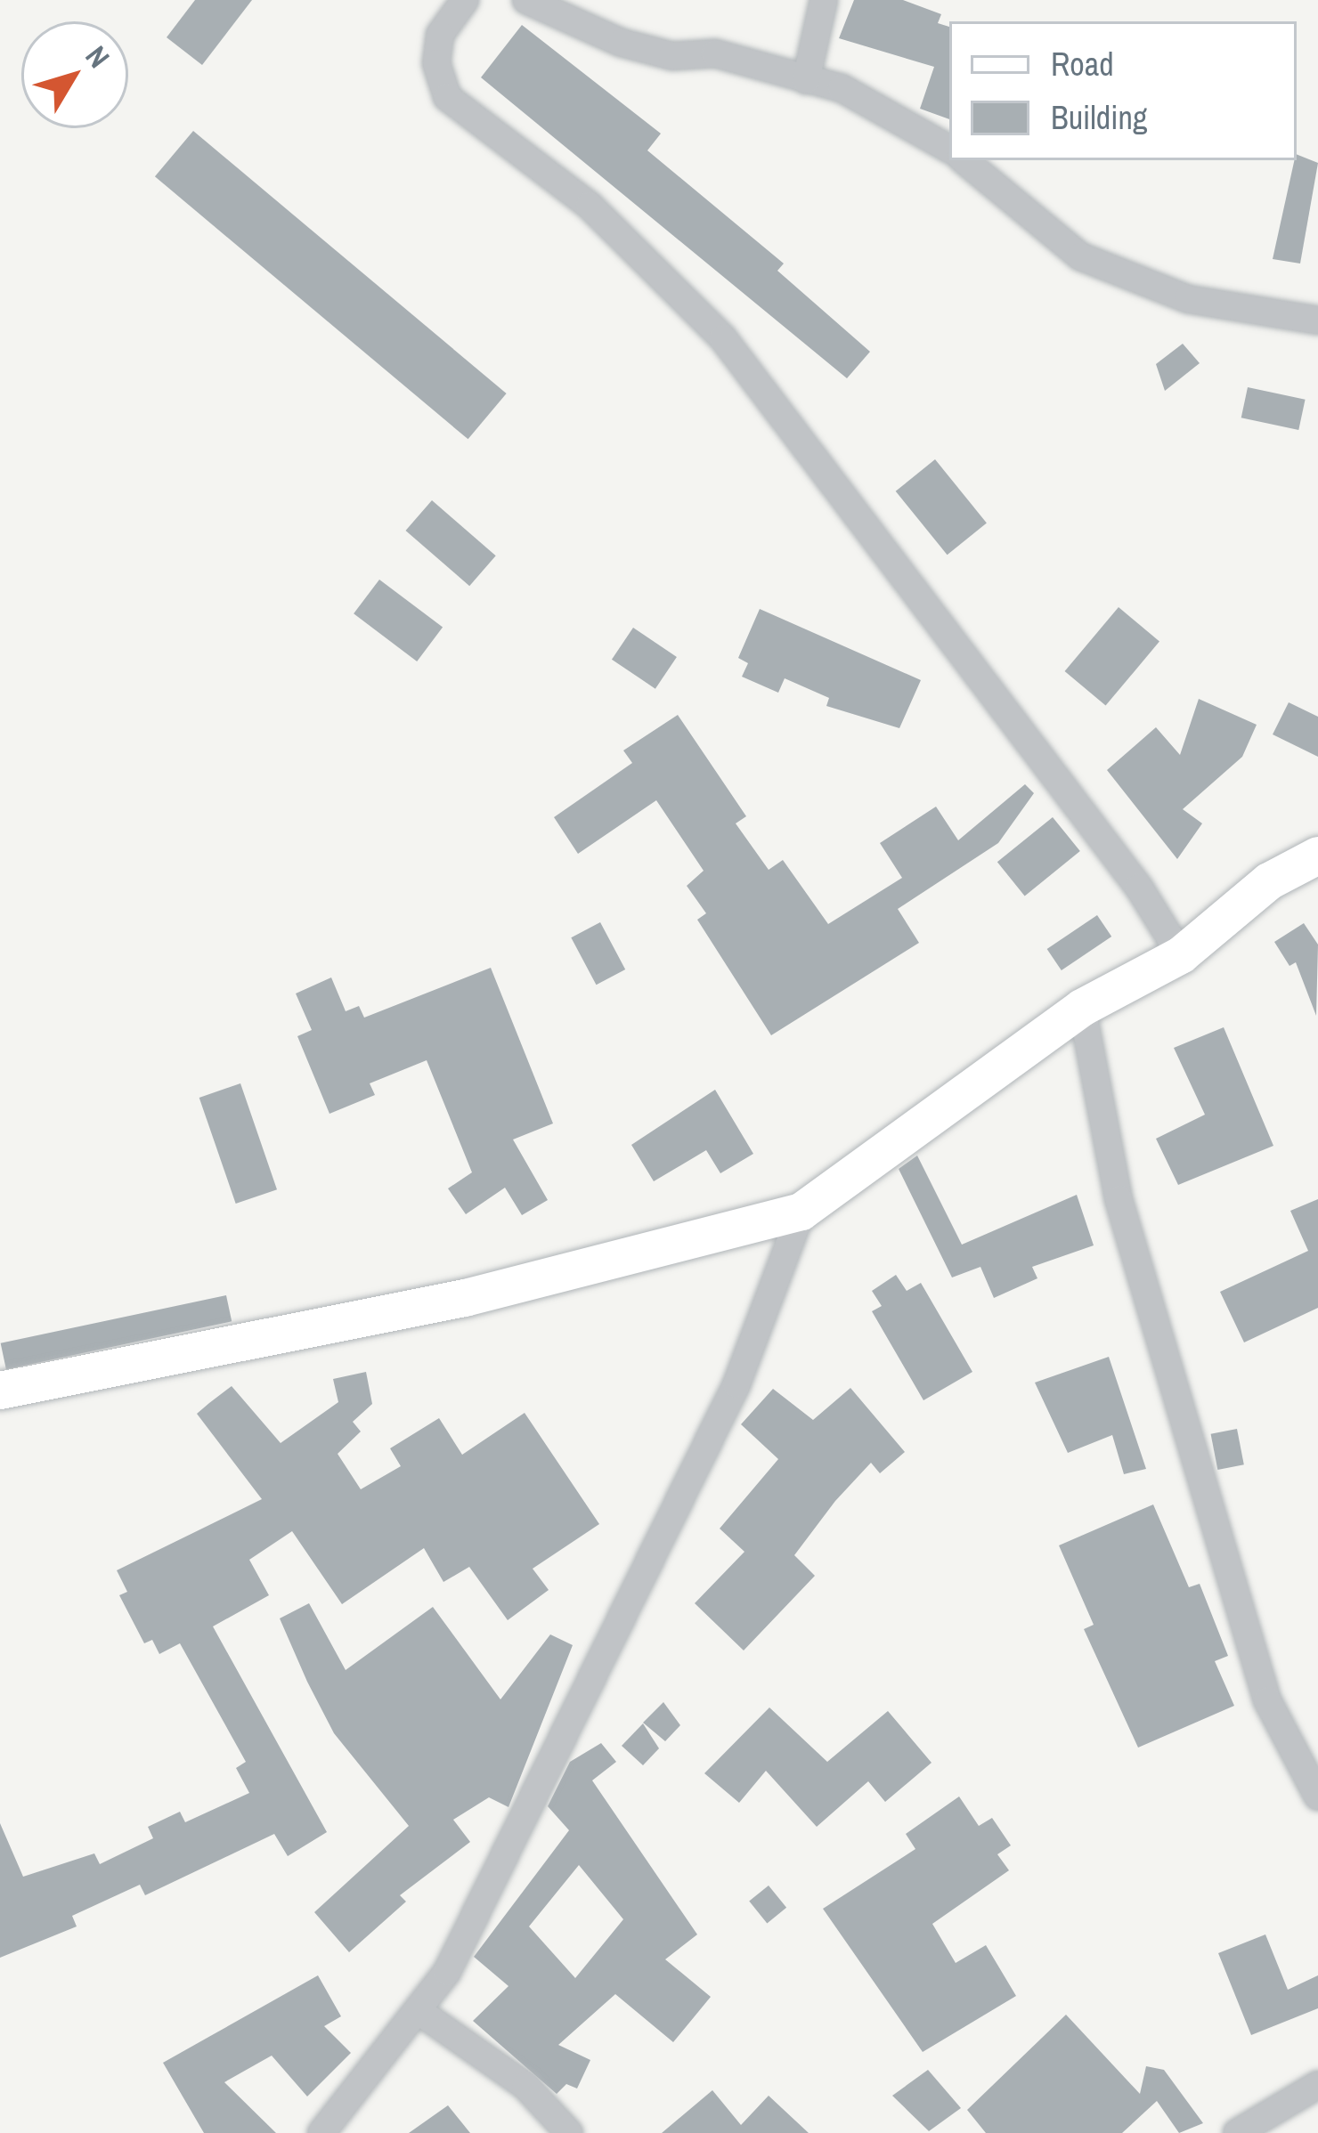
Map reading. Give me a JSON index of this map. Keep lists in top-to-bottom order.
{
  "legend": ["Road", "Building"],
  "north": "top right"
}
